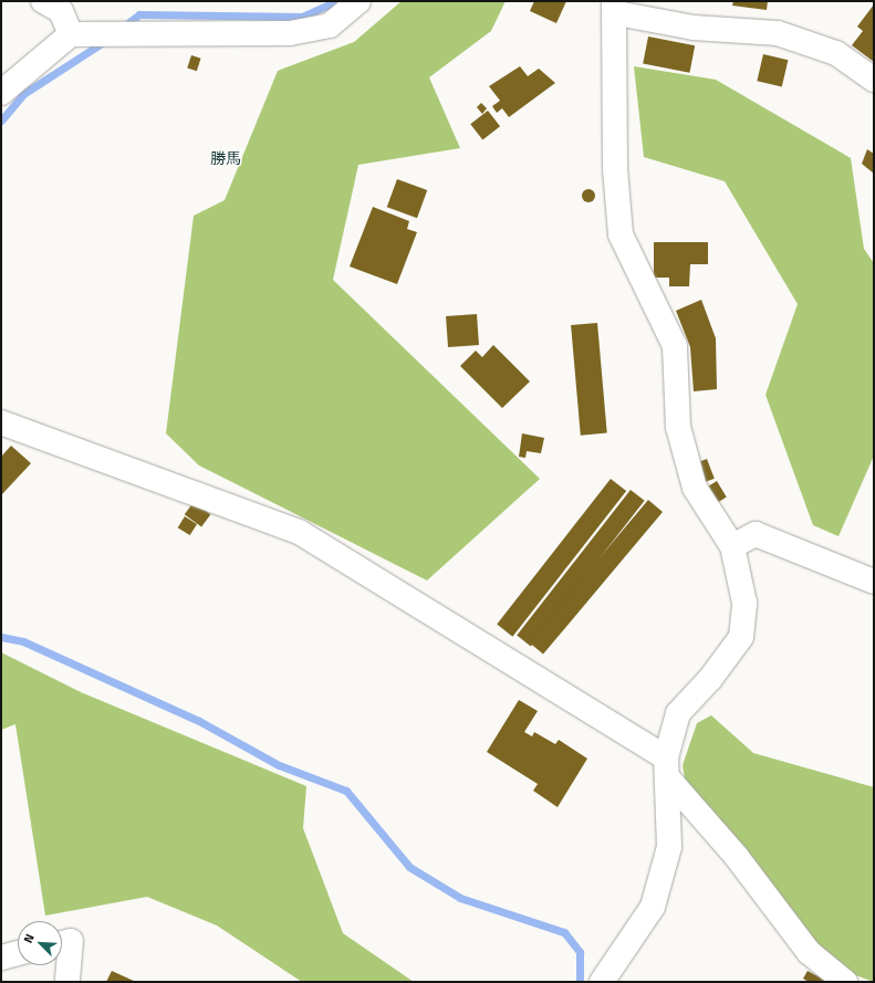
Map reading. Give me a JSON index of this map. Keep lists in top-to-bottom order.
{
  "districts": ["勝馬"],
  "north": "top left"
}
